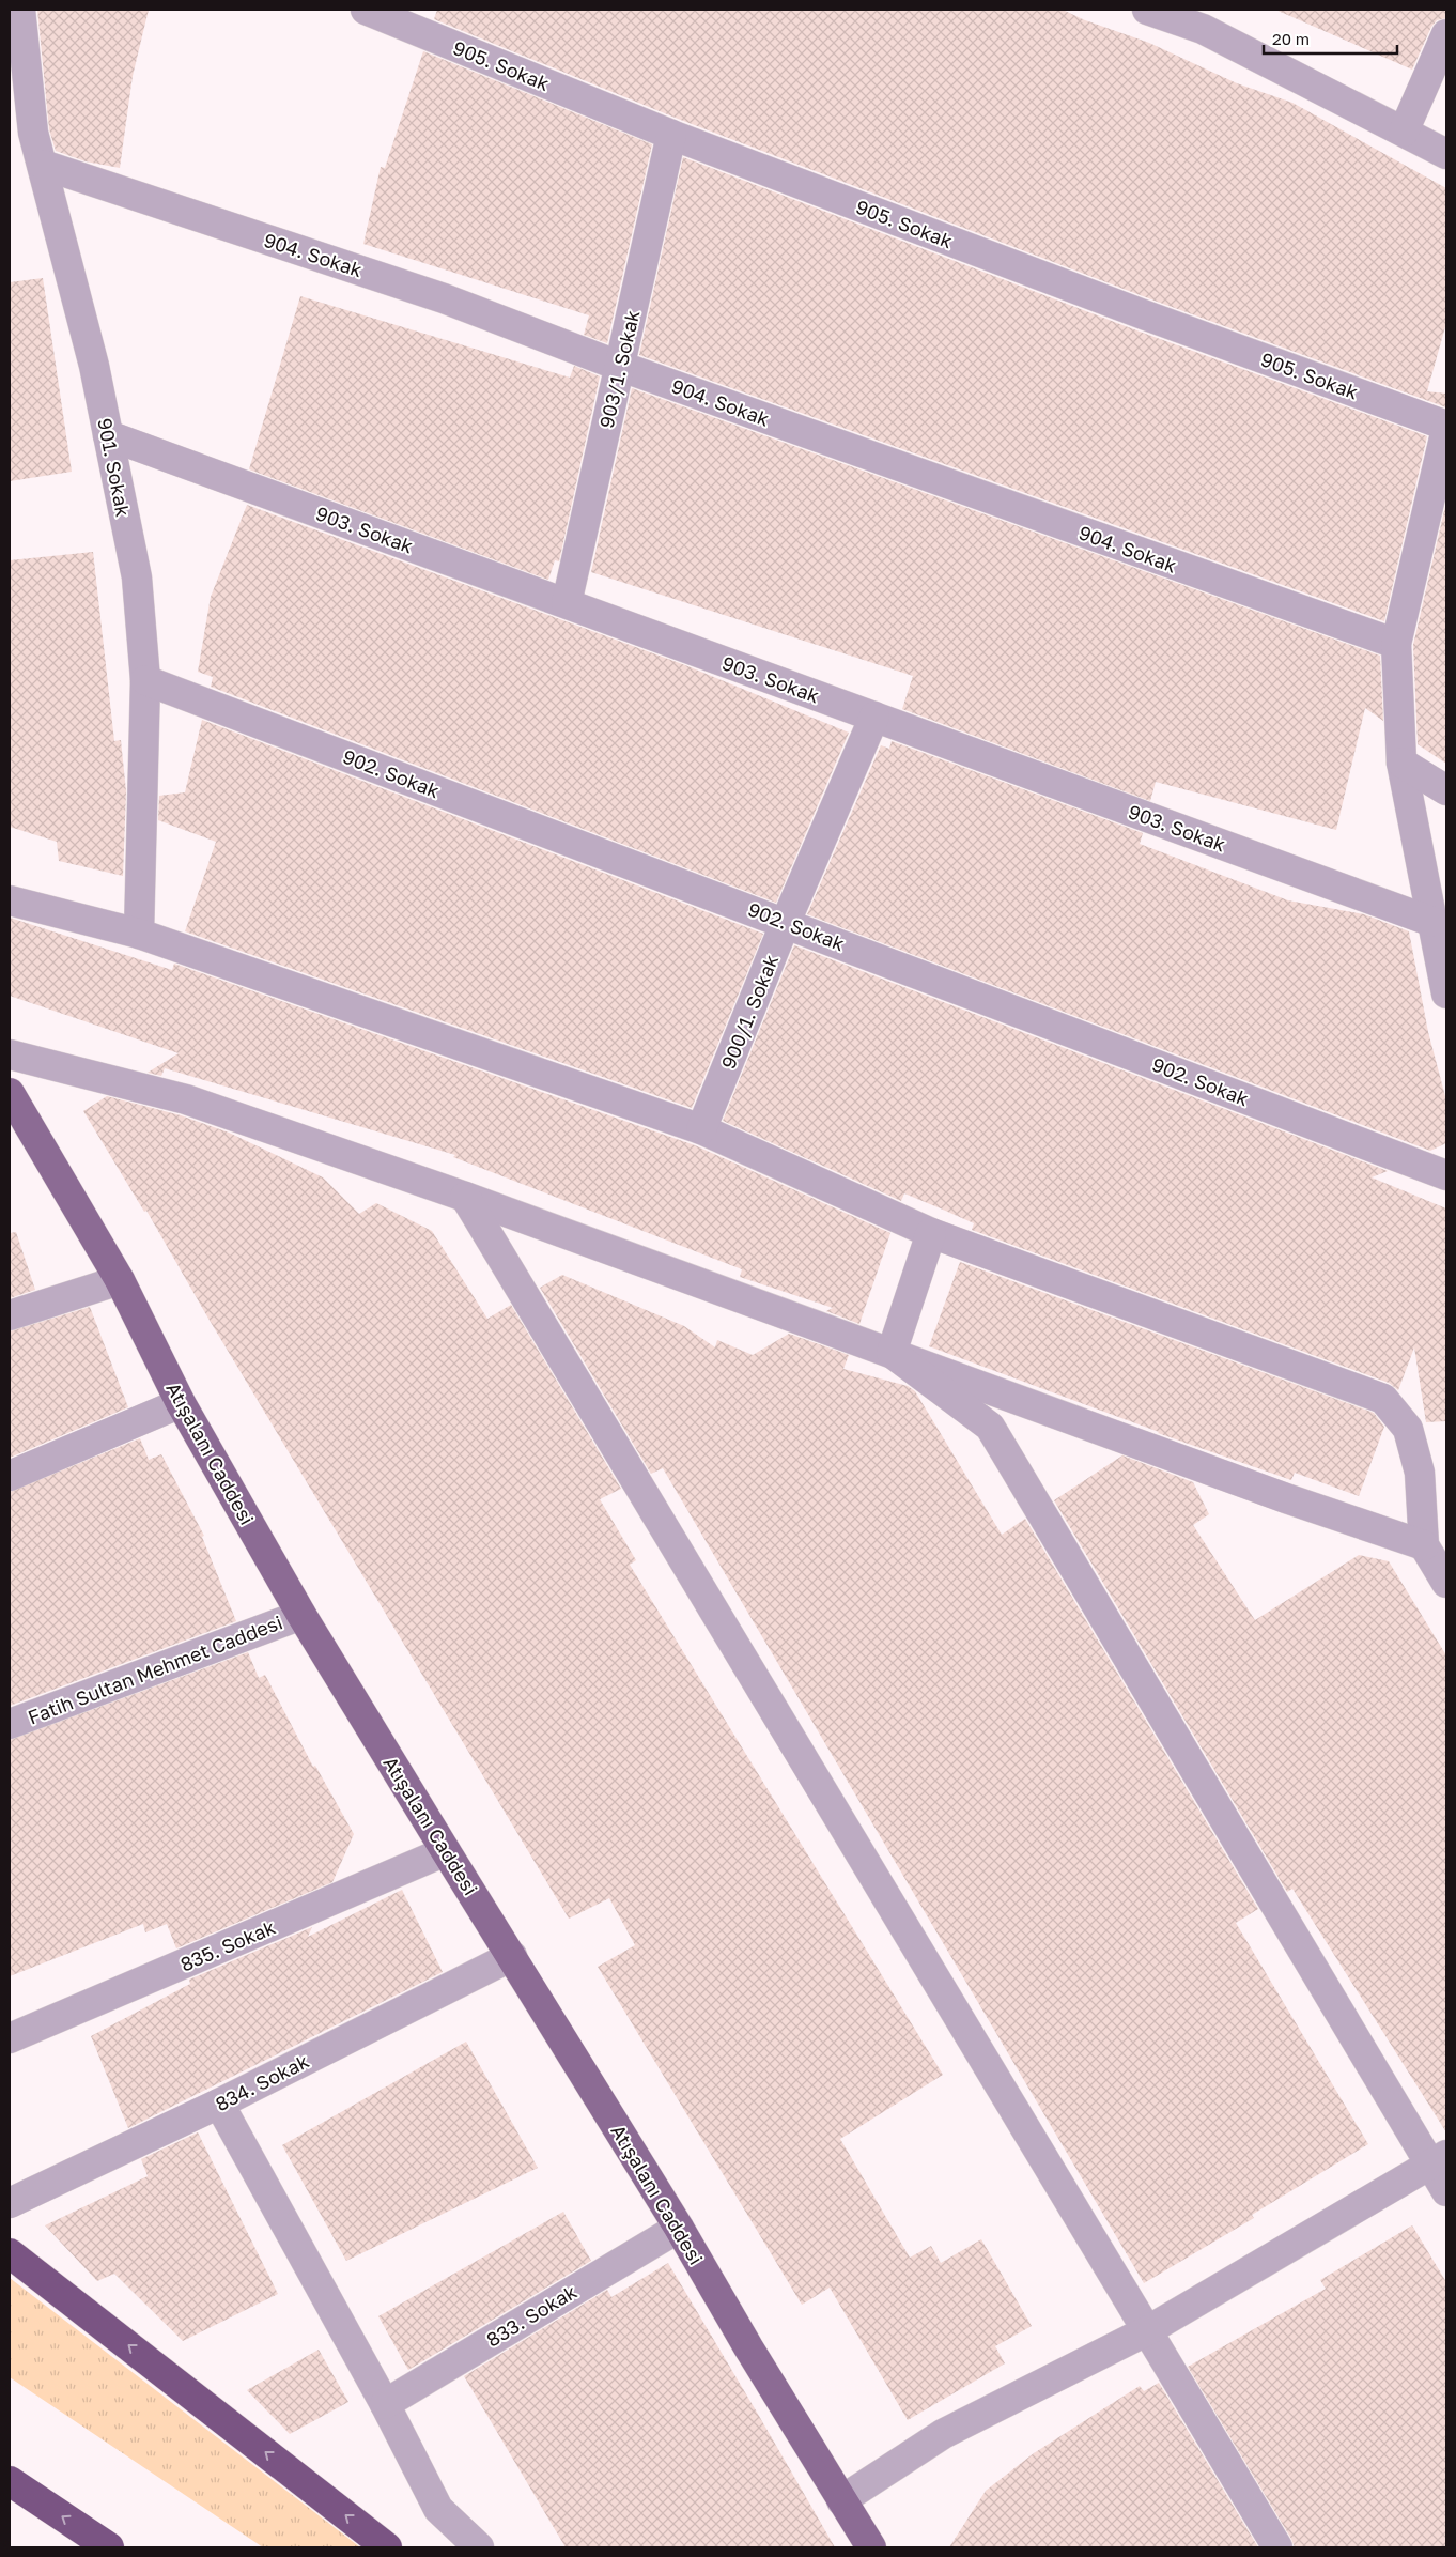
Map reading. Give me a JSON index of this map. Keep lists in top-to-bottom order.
{
  "streets": {
    "main road": ["Atışalanı Caddesi"],
    "street": [
      "905. Sokak",
      "904. Sokak",
      "903/1. Sokak",
      "901. Sokak",
      "903. Sokak",
      "902. Sokak",
      "900/1. Sokak",
      "Fatih Sultan Mehmet Caddesi",
      "835. Sokak",
      "834. Sokak",
      "833. Sokak"
    ]
  },
  "crossings": [
    ["905. Sokak", "903/1. Sokak"],
    ["904. Sokak", "903/1. Sokak"],
    ["904. Sokak", "901. Sokak"],
    ["903/1. Sokak", "903. Sokak"],
    ["901. Sokak", "903. Sokak"],
    ["901. Sokak", "902. Sokak"],
    ["903. Sokak", "900/1. Sokak"],
    ["902. Sokak", "900/1. Sokak"],
    ["Atışalanı Caddesi", "Fatih Sultan Mehmet Caddesi"],
    ["Atışalanı Caddesi", "835. Sokak"],
    ["Atışalanı Caddesi", "834. Sokak"],
    ["Atışalanı Caddesi", "833. Sokak"]
  ],
  "scale_bar": "20 m"
}
